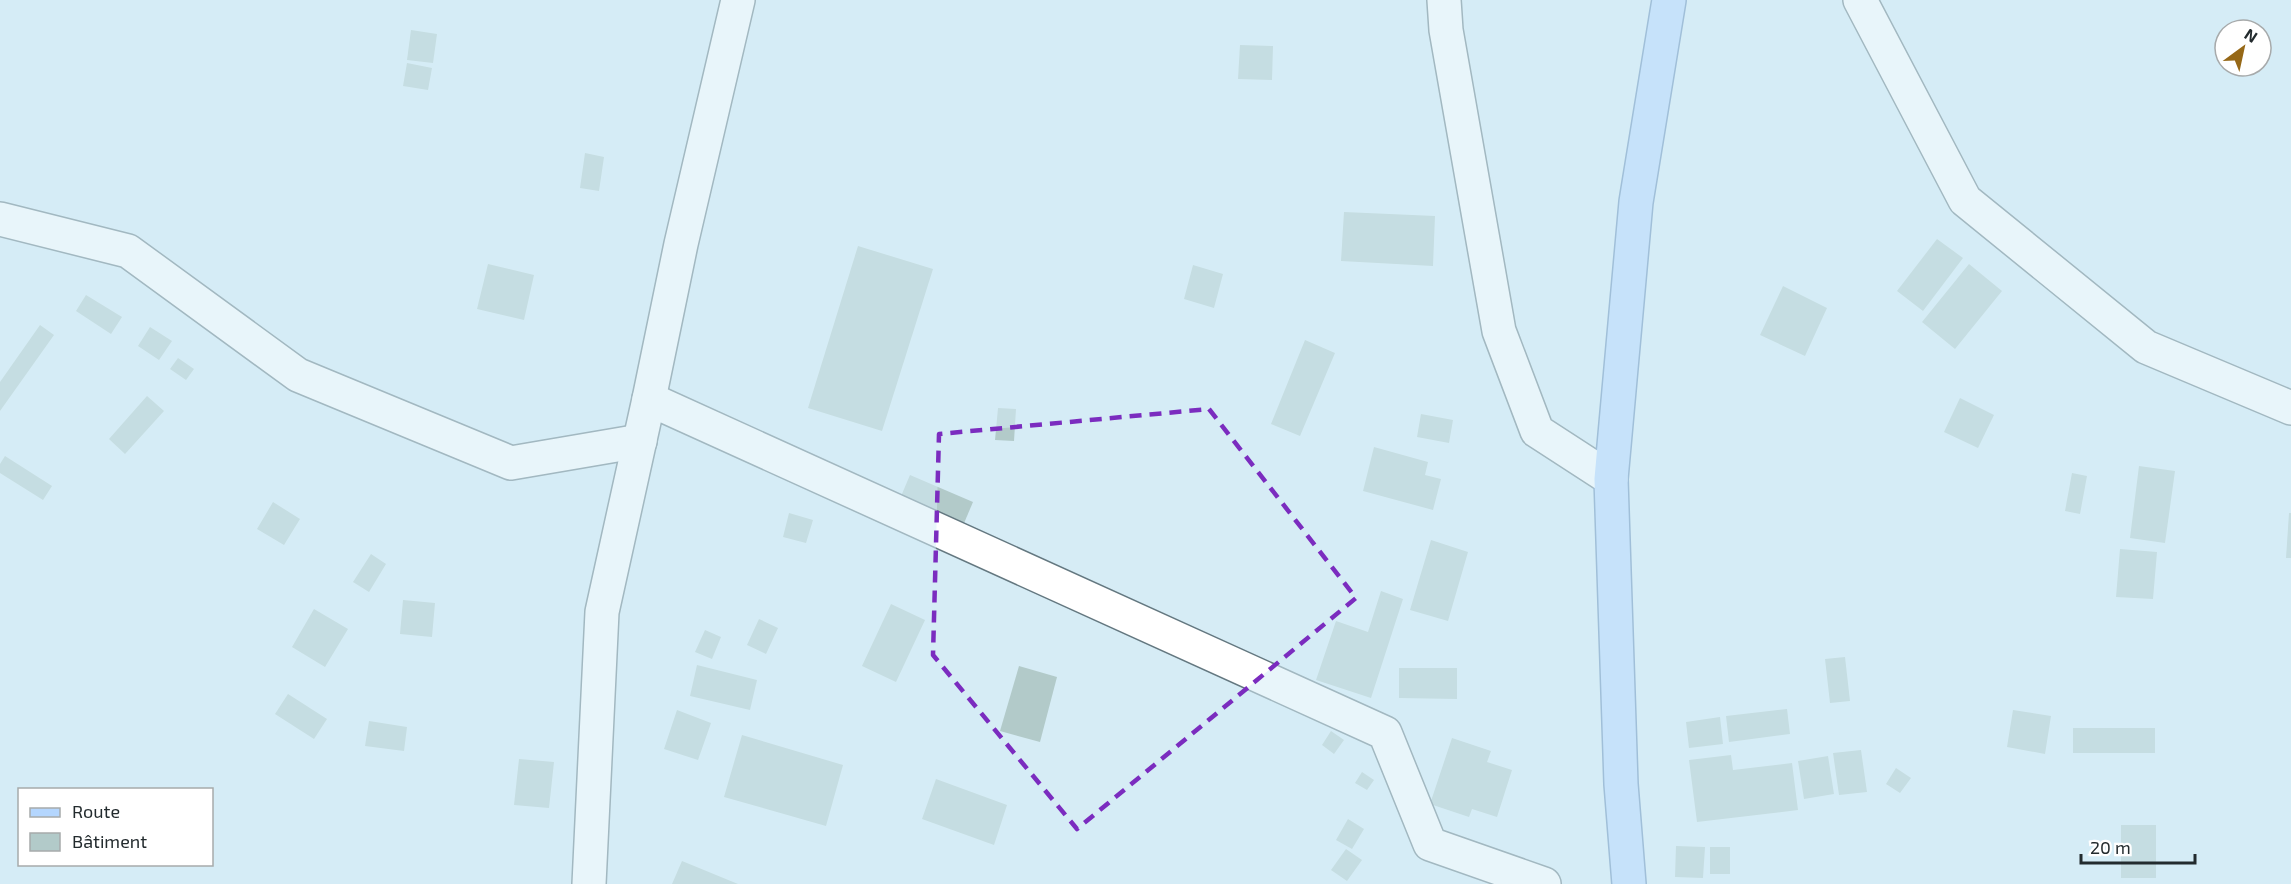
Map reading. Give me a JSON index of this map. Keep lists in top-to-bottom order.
{
  "legend": ["Route", "Bâtiment"],
  "scale_bar": "20 m",
  "north": "top right"
}
